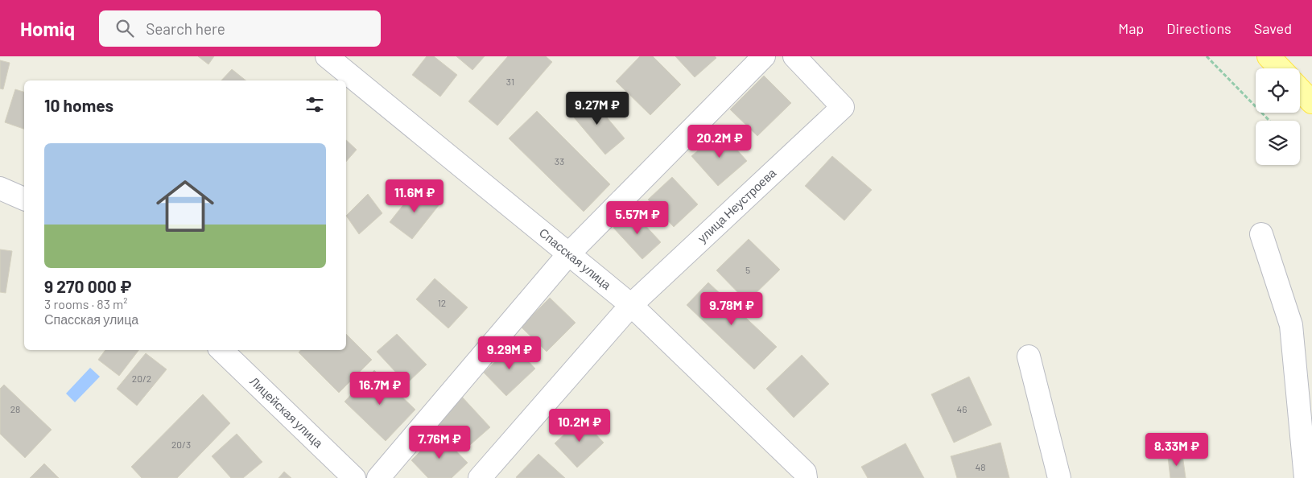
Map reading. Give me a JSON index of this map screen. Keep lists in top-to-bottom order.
{
  "streets": {
    "street": ["улица Неустроева", "Спасская улица", "Лицейская улица"]
  },
  "crossings": [
    ["улица Неустроева", "Спасская улица"]
  ],
  "house_numbers": [
    "31",
    "33",
    "5",
    "12",
    "20/2",
    "28",
    "46",
    "20/3",
    "48"
  ],
  "page": {
    "header": "Homiq",
    "search": "Search here",
    "nav": ["Map", "Directions", "Saved"],
    "heading": "10 homes",
    "price": [
      "9.27M ₽",
      "20.2M ₽",
      "11.6M ₽",
      "5.57M ₽",
      "9.78M ₽",
      "9.29M ₽",
      "16.7M ₽",
      "10.2M ₽",
      "7.76M ₽",
      "8.33M ₽"
    ],
    "list": [
      {
        "name": "9 270 000 ₽",
        "note": "3 rooms · 83 m² · Спасская улица"
      }
    ]
  }
}
